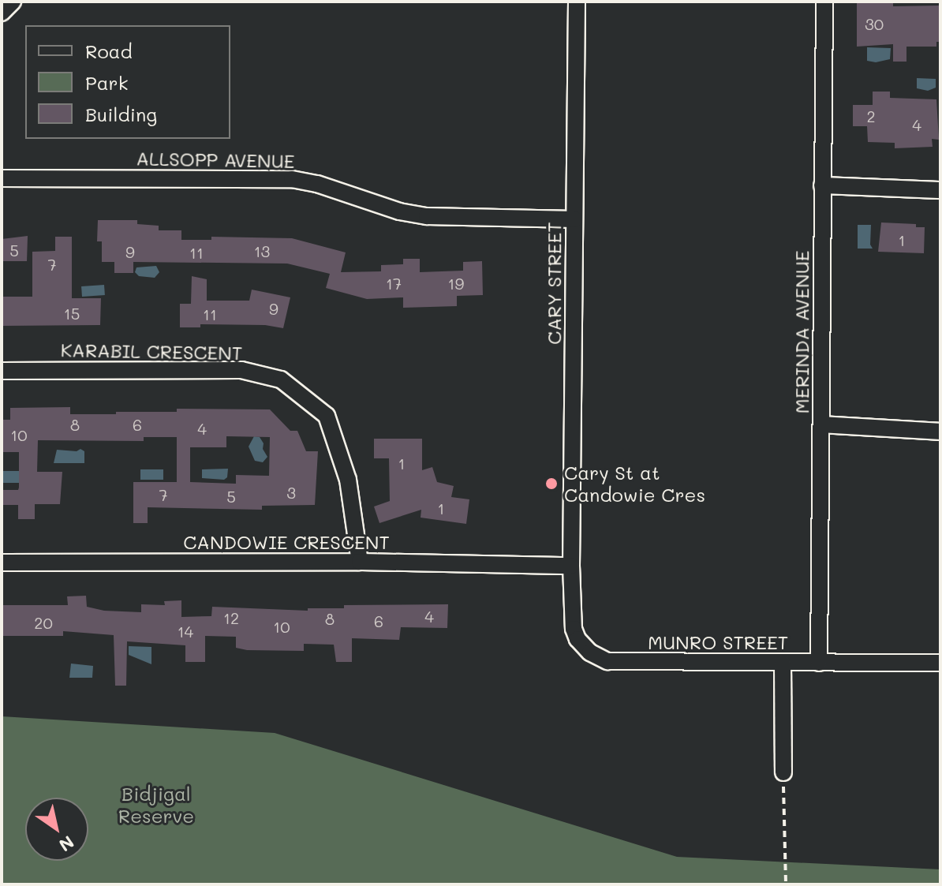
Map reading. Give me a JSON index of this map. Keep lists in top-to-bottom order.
{
  "streets": {
    "street": [
      "ALLSOPP AVENUE",
      "CARY STREET",
      "MERINDA AVENUE",
      "KARABIL CRESCENT",
      "CANDOWIE CRESCENT",
      "MUNRO STREET"
    ]
  },
  "crossings": [
    ["ALLSOPP AVENUE", "CARY STREET"],
    ["CARY STREET", "CANDOWIE CRESCENT"],
    ["CARY STREET", "MUNRO STREET"],
    ["MERINDA AVENUE", "MUNRO STREET"],
    ["KARABIL CRESCENT", "CANDOWIE CRESCENT"],
    ["CANDOWIE CRESCENT", "MUNRO STREET"]
  ],
  "parks": ["Bidjigal Reserve"],
  "places": ["Cary St at Candowie Cres"],
  "house_numbers": [
    "30",
    "2",
    "4",
    "1",
    "5",
    "13",
    "9",
    "11",
    "7",
    "17",
    "19",
    "9",
    "15",
    "11",
    "8",
    "6",
    "4",
    "10",
    "1",
    "3",
    "7",
    "5",
    "1",
    "4",
    "12",
    "8",
    "6",
    "20",
    "10",
    "14"
  ],
  "legend": ["Road", "Park", "Building"],
  "north": "bottom right"
}
